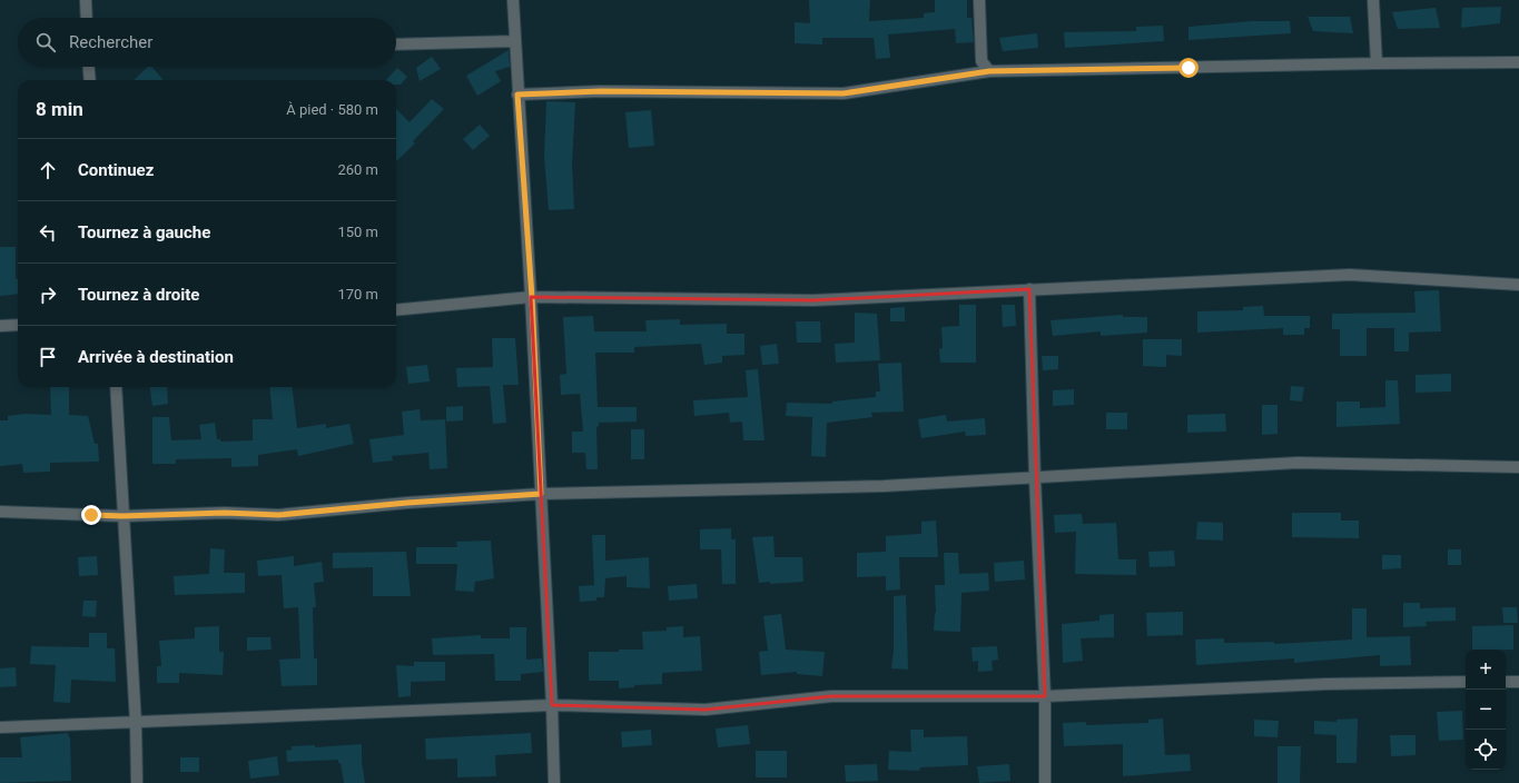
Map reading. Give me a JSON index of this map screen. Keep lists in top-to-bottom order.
{
  "page": {
    "search": "Rechercher",
    "heading": ["8 min", "À pied · 580 m"],
    "list": [
      ["Continuez", "260 m"],
      ["Tournez à gauche", "150 m"],
      ["Tournez à droite", "170 m"],
      "Arrivée à destination"
    ],
    "map_buttons": ["+", "−"]
  }
}
